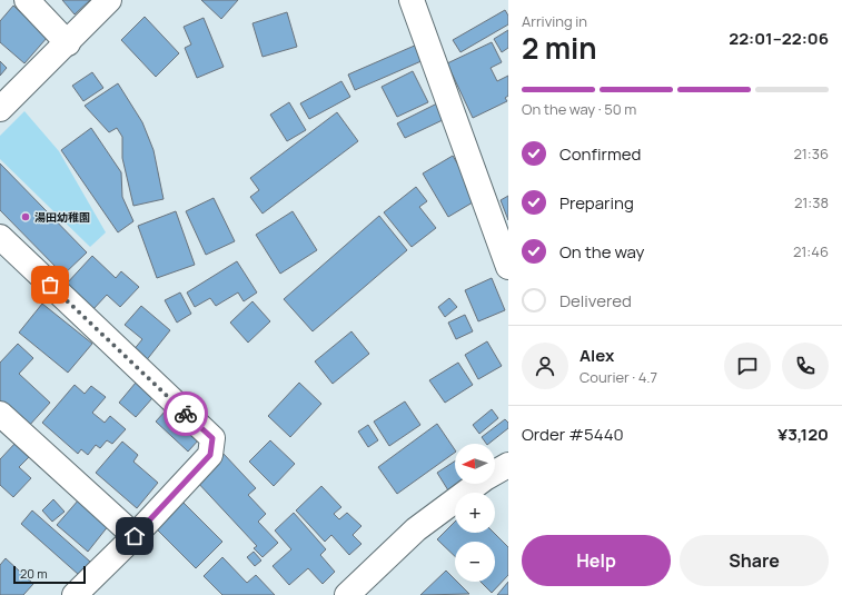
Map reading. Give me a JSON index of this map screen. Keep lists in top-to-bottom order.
{
  "places": ["湯田幼稚園"],
  "scale_bar": "20 m",
  "north": "left",
  "page": {
    "heading": ["2 min", "Arriving in", "22:01–22:06"],
    "panel": [
      "Alex",
      "Courier · 4.7",
      "Order #5440",
      "¥3,120"
    ],
    "bar": "On the way · 50 m",
    "list": [
      ["Confirmed", "21:36"],
      ["Preparing", "21:38"],
      ["On the way", "21:46"],
      "Delivered"
    ],
    "map_buttons": ["+", "−"],
    "buttons": ["Help", "Share"],
    "scale": "20 m"
  }
}
